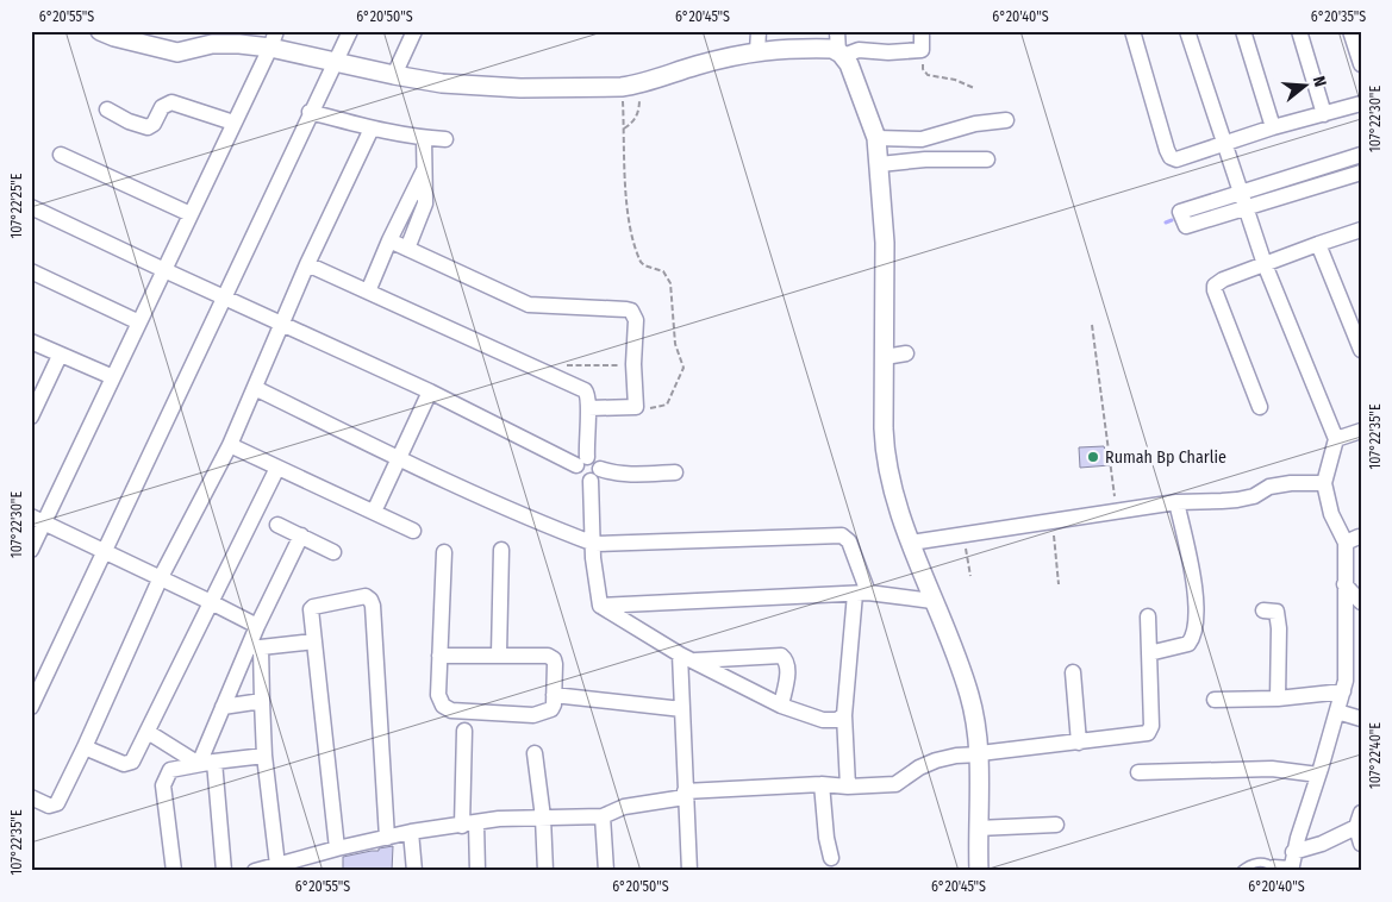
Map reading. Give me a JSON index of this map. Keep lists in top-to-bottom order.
{
  "places": ["Rumah Bp Charlie"],
  "north": "right",
  "coordinates": [
    "6°20'55\"S",
    "6°20'50\"S",
    "6°20'45\"S",
    "6°20'40\"S",
    "6°20'35\"S",
    "107°22'30\"E",
    "107°22'25\"E",
    "107°22'35\"E",
    "107°22'40\"E"
  ]
}
